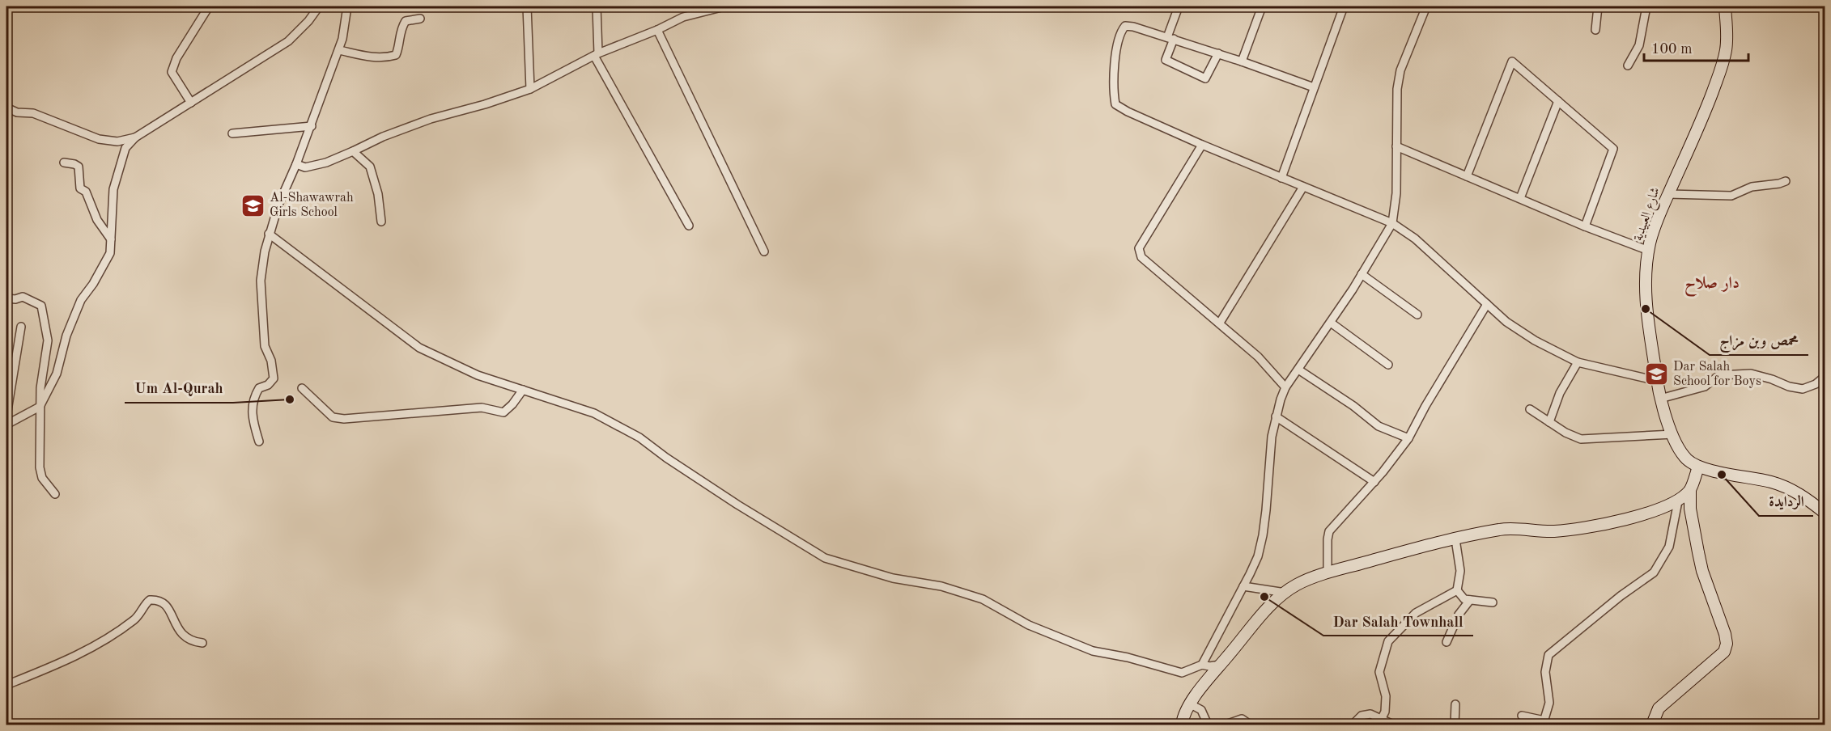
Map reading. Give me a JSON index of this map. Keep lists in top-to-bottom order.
{
  "streets": {
    "street": ["شارع العبيدية"]
  },
  "districts": ["دار صلاح"],
  "places": {
    "school or university": ["Al-Shawawrah Girls School", "Dar Salah School for Boys"],
    "other": [
      "محمص وبن مزاج",
      "Um Al-Qurah",
      "الردايدة",
      "Dar Salah Townhall"
    ]
  },
  "scale_bar": "100 m"
}
